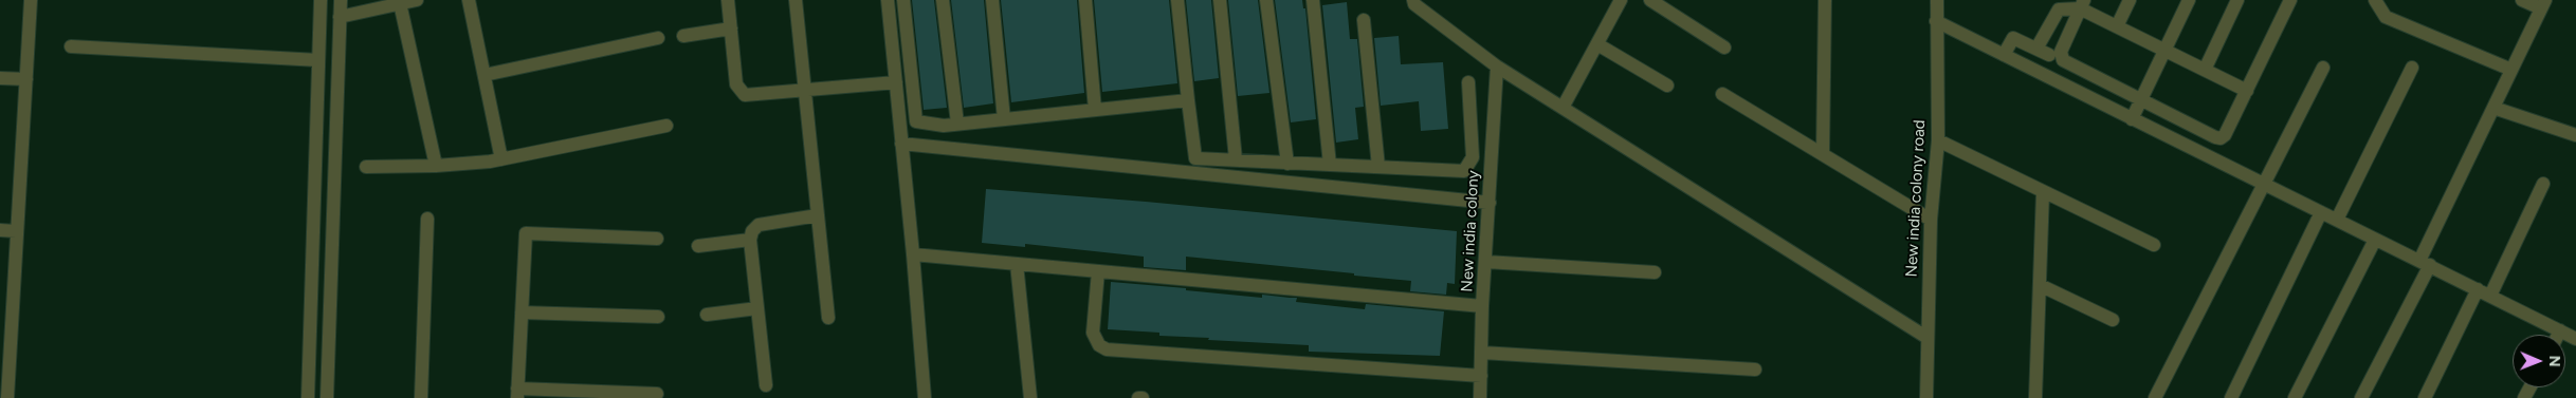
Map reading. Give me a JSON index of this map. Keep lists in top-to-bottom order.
{
  "streets": {
    "street": ["New india colony road", "New india colony"]
  },
  "north": "right"
}
